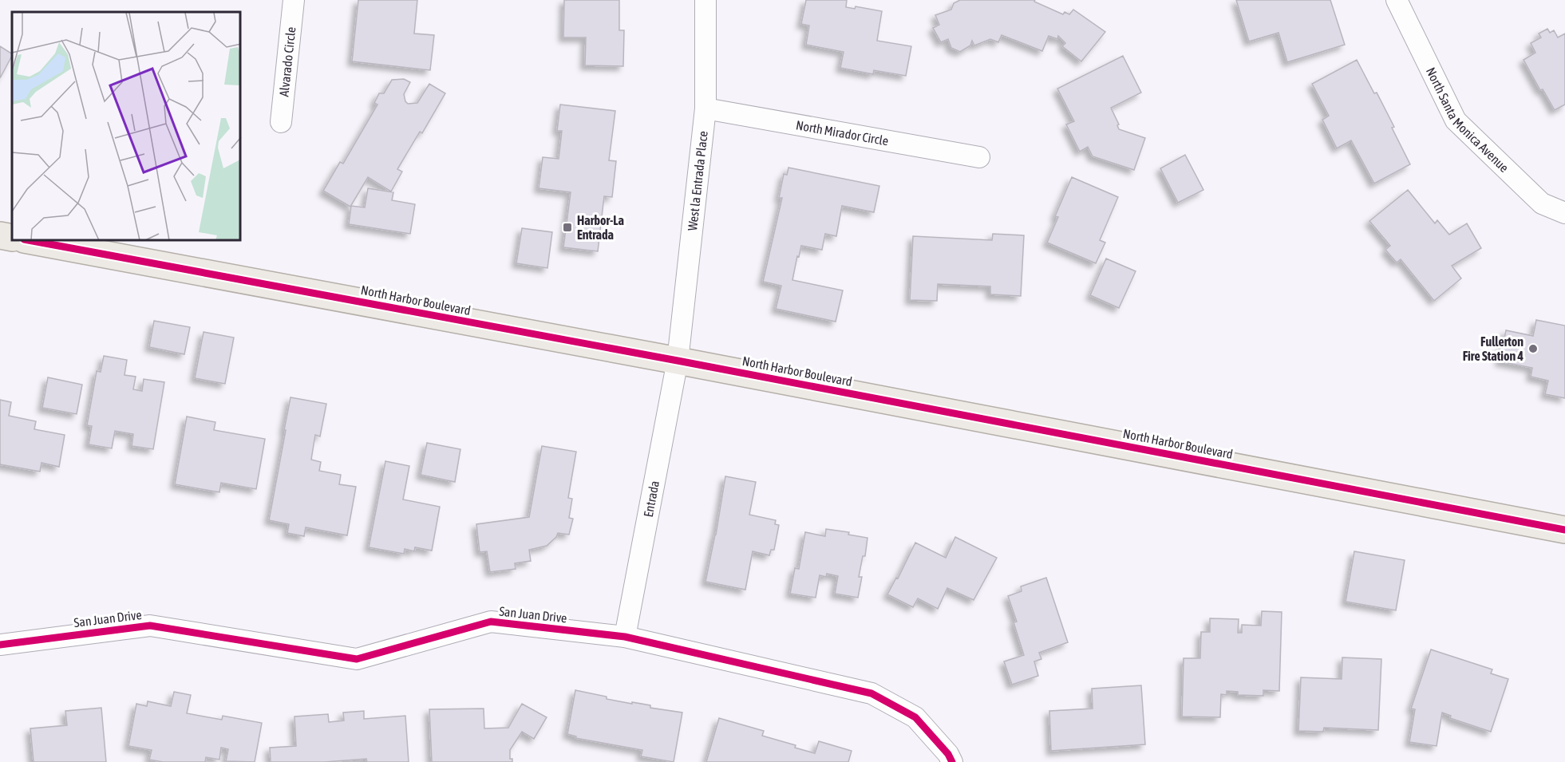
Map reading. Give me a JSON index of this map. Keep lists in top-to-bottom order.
{
  "streets": {
    "main road": ["North Harbor Boulevard"],
    "street": [
      "Alvarado Circle",
      "North Santa Monica Avenue",
      "North Mirador Circle",
      "West la Entrada Place",
      "Entrada",
      "San Juan Drive"
    ]
  },
  "crossings": [
    ["North Mirador Circle", "West la Entrada Place"],
    ["West la Entrada Place", "North Harbor Boulevard"],
    ["West la Entrada Place", "Entrada"],
    ["North Harbor Boulevard", "Entrada"],
    ["Entrada", "San Juan Drive"]
  ],
  "places": {
    "transit": ["Harbor-La Entrada"],
    "other": ["Fullerton Fire Station 4"]
  }
}
